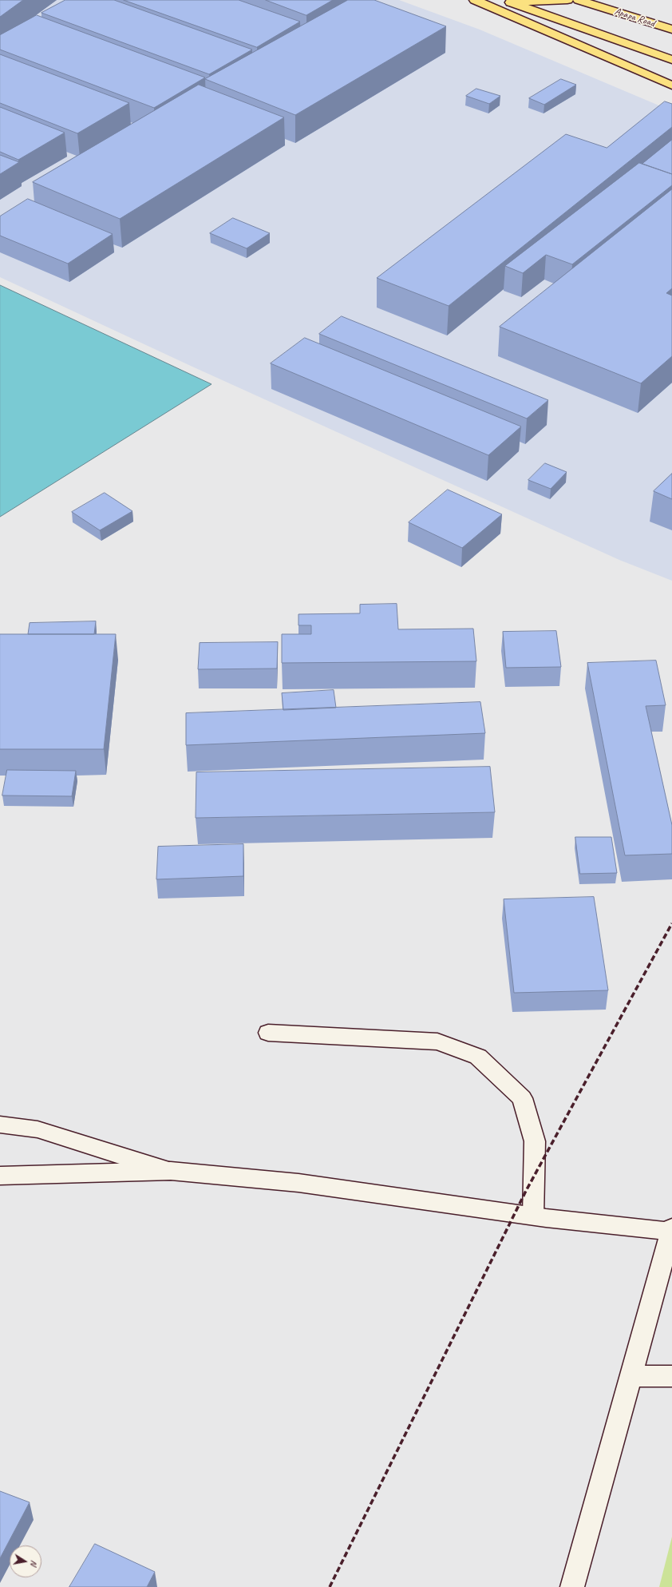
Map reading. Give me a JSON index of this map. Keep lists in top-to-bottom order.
{
  "streets": {
    "main road": ["Apapa Road"]
  },
  "north": "right"
}
